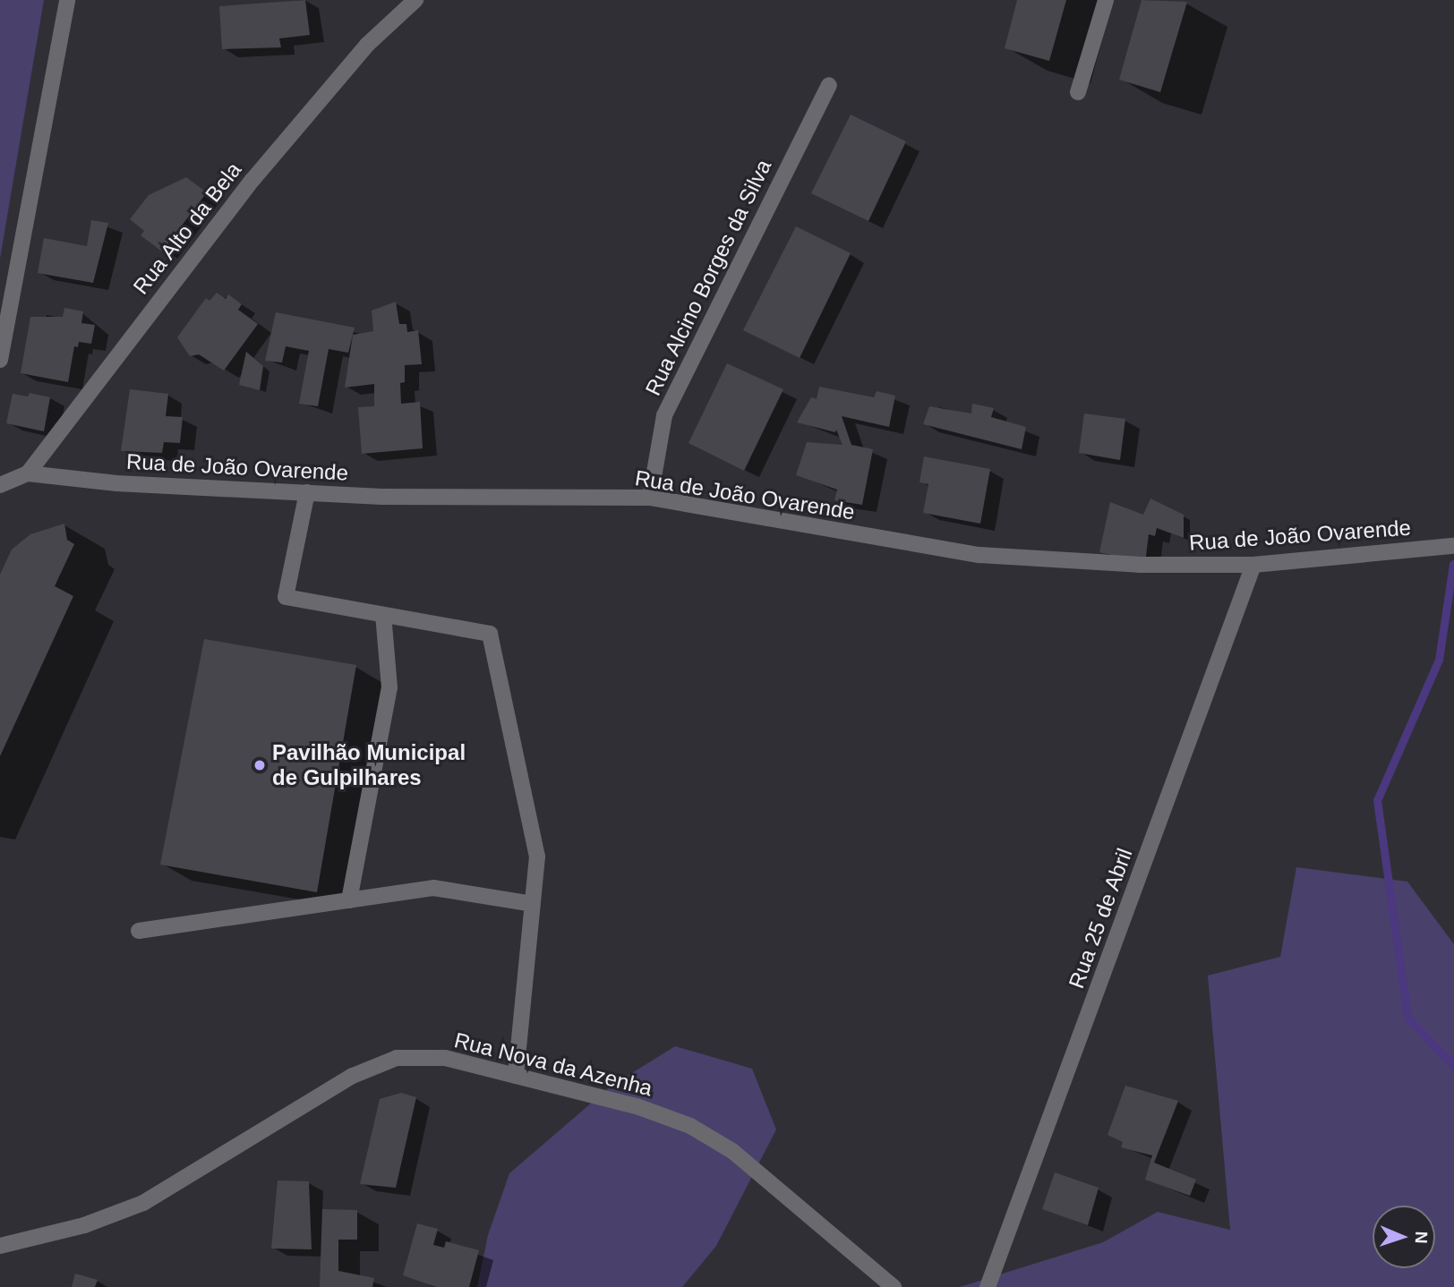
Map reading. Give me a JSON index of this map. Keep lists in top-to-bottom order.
{
  "streets": {
    "street": [
      "Rua Alto da Bela",
      "Rua Alcino Borges da Silva",
      "Rua de João Ovarende",
      "Rua 25 de Abril",
      "Rua Nova da Azenha"
    ]
  },
  "crossings": [
    ["Rua Alto da Bela", "Rua de João Ovarende"],
    ["Rua Alcino Borges da Silva", "Rua de João Ovarende"],
    ["Rua de João Ovarende", "Rua 25 de Abril"]
  ],
  "places": ["Pavilhão Municipal de Gulpilhares"],
  "north": "right"
}
